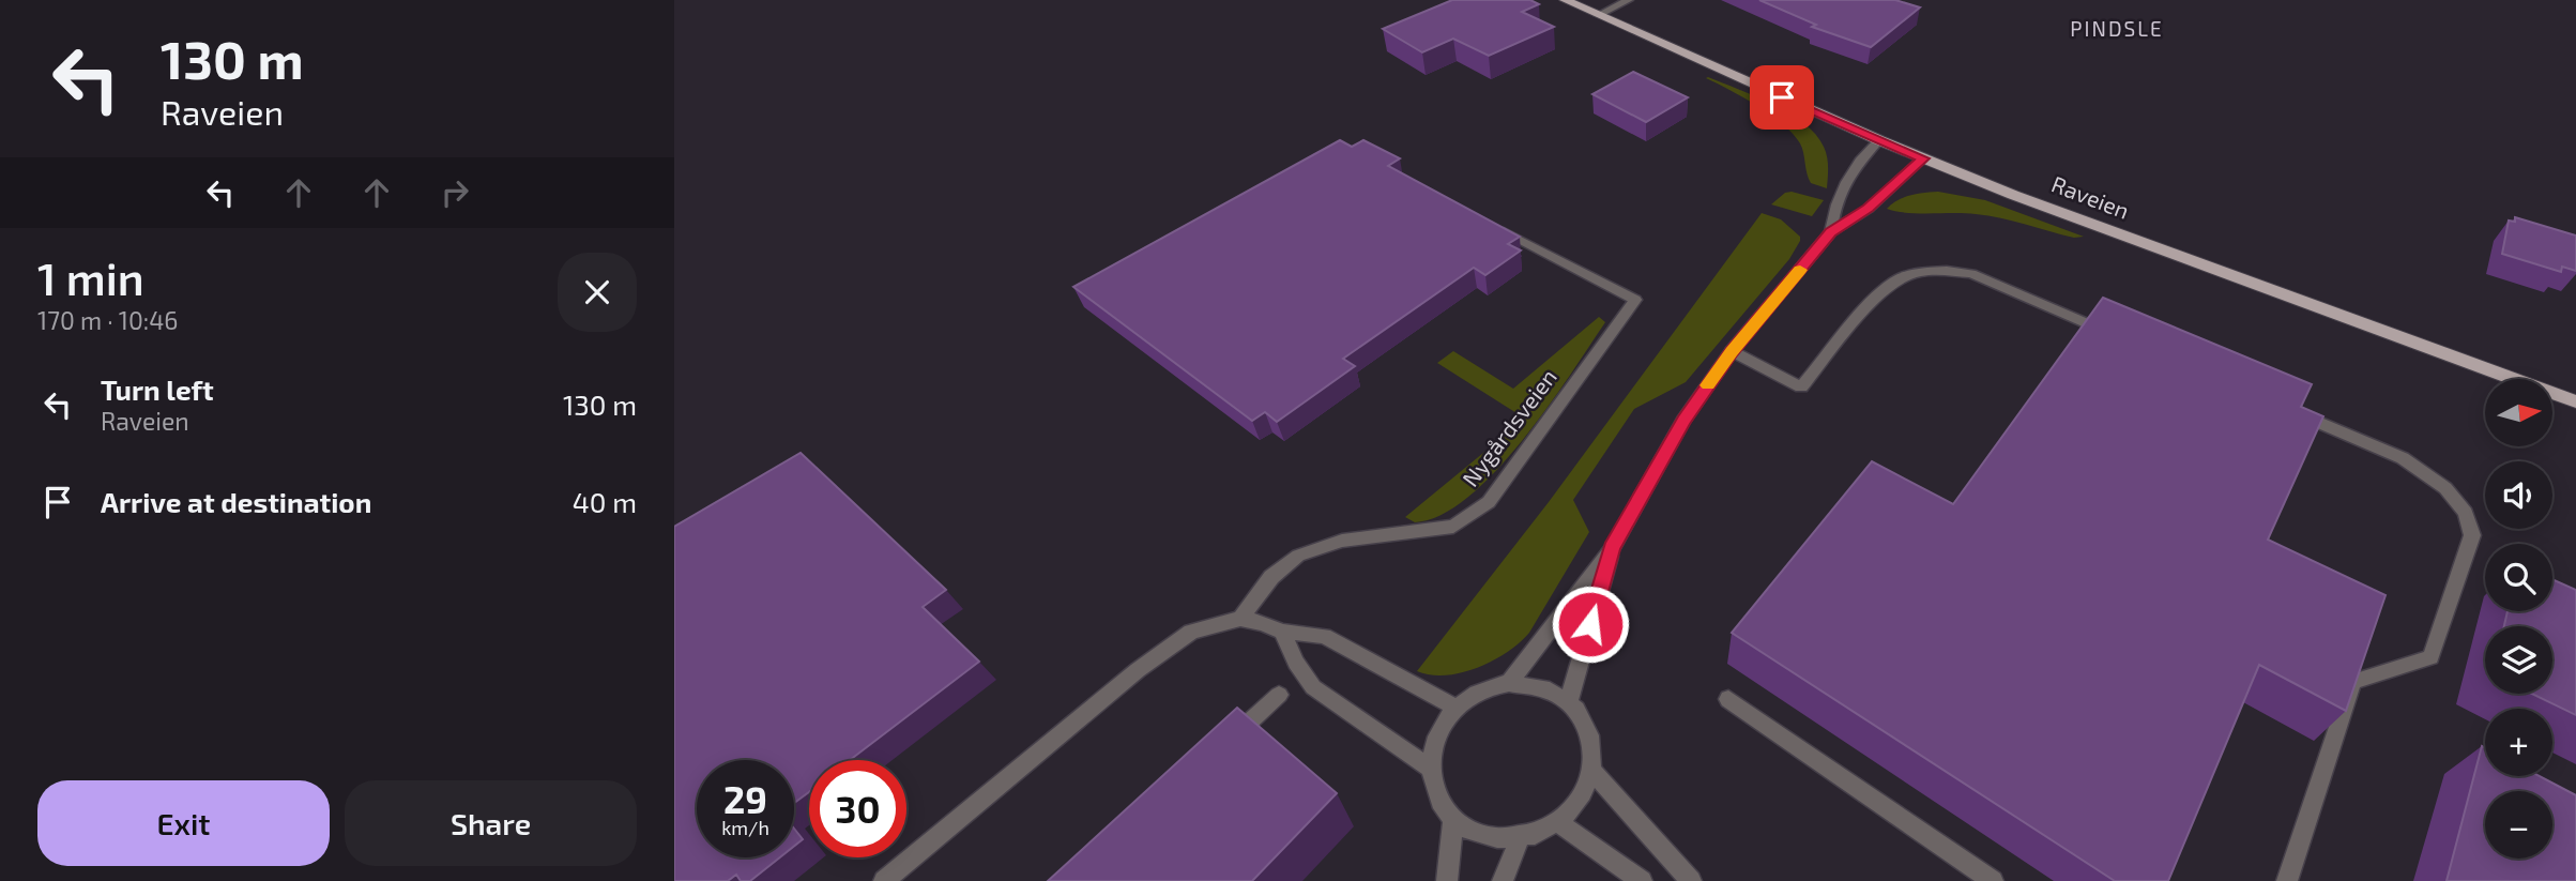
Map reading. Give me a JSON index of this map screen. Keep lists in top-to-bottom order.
{
  "streets": {
    "main road": ["Raveien"],
    "street": ["Nygårdsveien"]
  },
  "districts": ["PINDSLE"],
  "north": "right",
  "page": {
    "turn": ["130 m", "Raveien"],
    "heading": ["1 min", "170 m · 10:46"],
    "list": [
      {
        "name": "Turn left",
        "note": "Raveien",
        "value": "130 m"
      },
      {
        "name": "Arrive at destination",
        "value": "40 m"
      }
    ],
    "map_buttons": ["+", "−"],
    "speed": "29 km/h",
    "limit": "30",
    "buttons": ["Exit", "Share"]
  }
}
